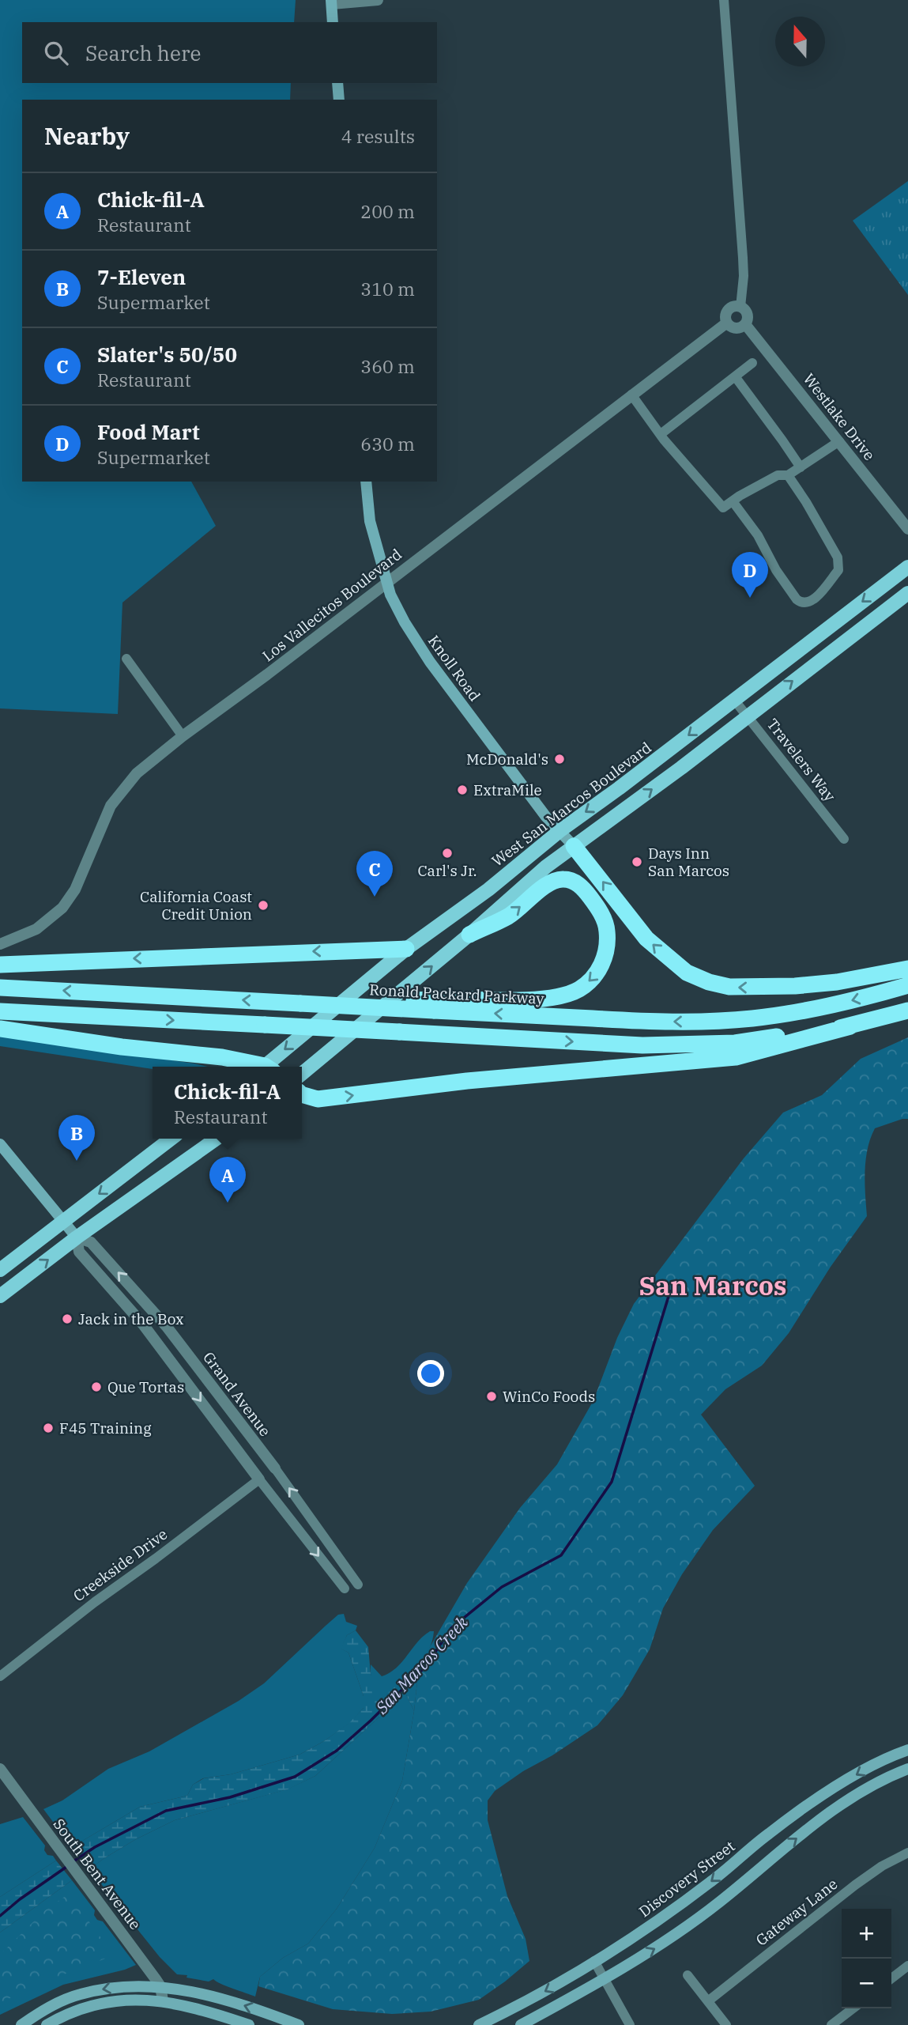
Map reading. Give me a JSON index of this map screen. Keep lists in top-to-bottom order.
{
  "streets": {
    "highway": ["Ronald Packard Parkway"],
    "main road": [
      "Knoll Road",
      "West San Marcos Boulevard",
      "Grand Avenue",
      "Discovery Street"
    ],
    "street": [
      "Westlake Drive",
      "Los Vallecitos Boulevard",
      "Travelers Way",
      "Creekside Drive",
      "South Bent Avenue",
      "Gateway Lane"
    ]
  },
  "crossings": [
    ["Westlake Drive", "Los Vallecitos Boulevard"],
    ["Los Vallecitos Boulevard", "Knoll Road"],
    ["Knoll Road", "West San Marcos Boulevard"],
    ["Travelers Way", "West San Marcos Boulevard"],
    ["Grand Avenue", "Creekside Drive"]
  ],
  "districts": ["San Marcos"],
  "water": ["San Marcos Creek"],
  "places": [
    "McDonald's",
    "ExtraMile",
    "Carl's Jr.",
    "Days Inn San Marcos",
    "California Coast Credit Union",
    "Jack in the Box",
    "Que Tortas",
    "WinCo Foods",
    "F45 Training"
  ],
  "north": "top",
  "page": {
    "search": "Search here",
    "heading": ["Nearby", "4 results"],
    "list": [
      {
        "mark": "A",
        "name": "Chick-fil-A",
        "note": "Restaurant",
        "value": "200 m"
      },
      {
        "mark": "B",
        "name": "7-Eleven",
        "note": "Supermarket",
        "value": "310 m"
      },
      {
        "mark": "C",
        "name": "Slater's 50/50",
        "note": "Restaurant",
        "value": "360 m"
      },
      {
        "mark": "D",
        "name": "Food Mart",
        "note": "Supermarket",
        "value": "630 m"
      }
    ],
    "pins": [
      "D",
      "C",
      "B",
      "A"
    ],
    "popup": ["Chick-fil-A", "Restaurant"],
    "map_buttons": ["+", "−"]
  }
}
